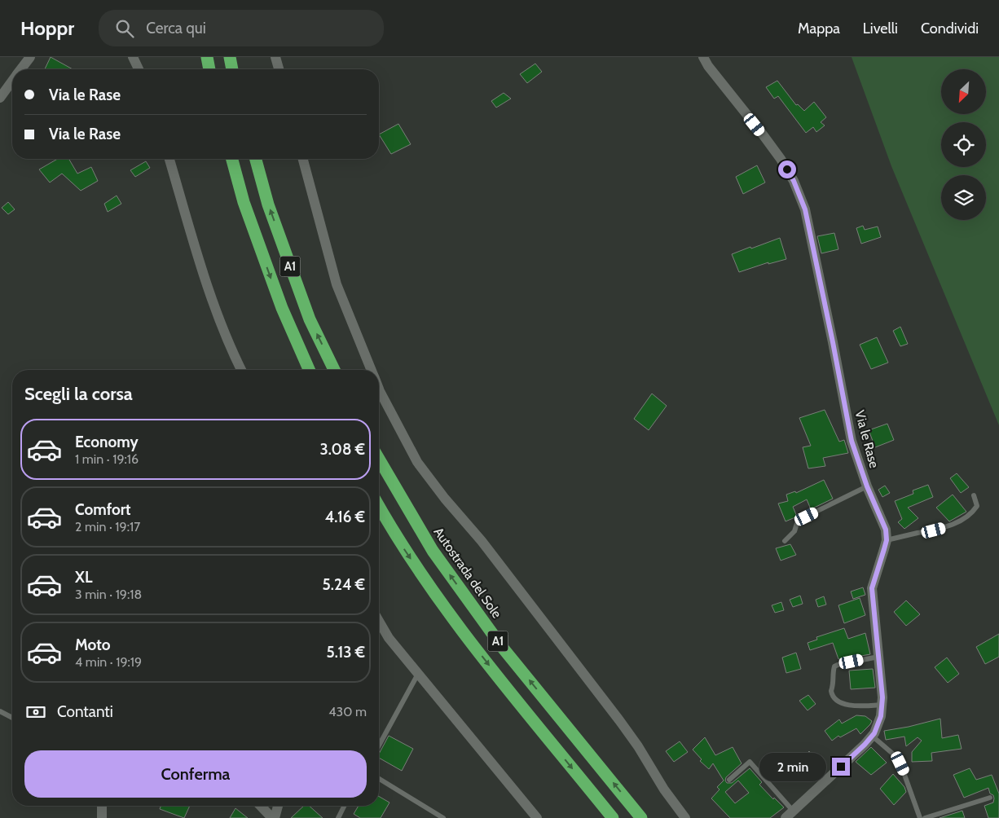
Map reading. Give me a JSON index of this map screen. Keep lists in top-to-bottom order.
{
  "streets": {
    "highway": ["A1", "Autostrada del Sole"],
    "street": ["Via le Rase"]
  },
  "north": "bottom left",
  "page": {
    "header": "Hoppr",
    "search": "Cerca qui",
    "nav": ["Mappa", "Livelli", "Condividi"],
    "banner": ["Via le Rase", "Via le Rase"],
    "heading": "Scegli la corsa",
    "list": [
      {
        "name": "Economy",
        "note": "1 min · 19:16",
        "value": "3.08 €"
      },
      {
        "name": "Comfort",
        "note": "2 min · 19:17",
        "value": "4.16 €"
      },
      {
        "name": "XL",
        "note": "3 min · 19:18",
        "value": "5.24 €"
      },
      {
        "name": "Moto",
        "note": "4 min · 19:19",
        "value": "5.13 €"
      }
    ],
    "pay": ["Contanti", "430 m"],
    "buttons": "Conferma",
    "bubble": "2 min"
  }
}
